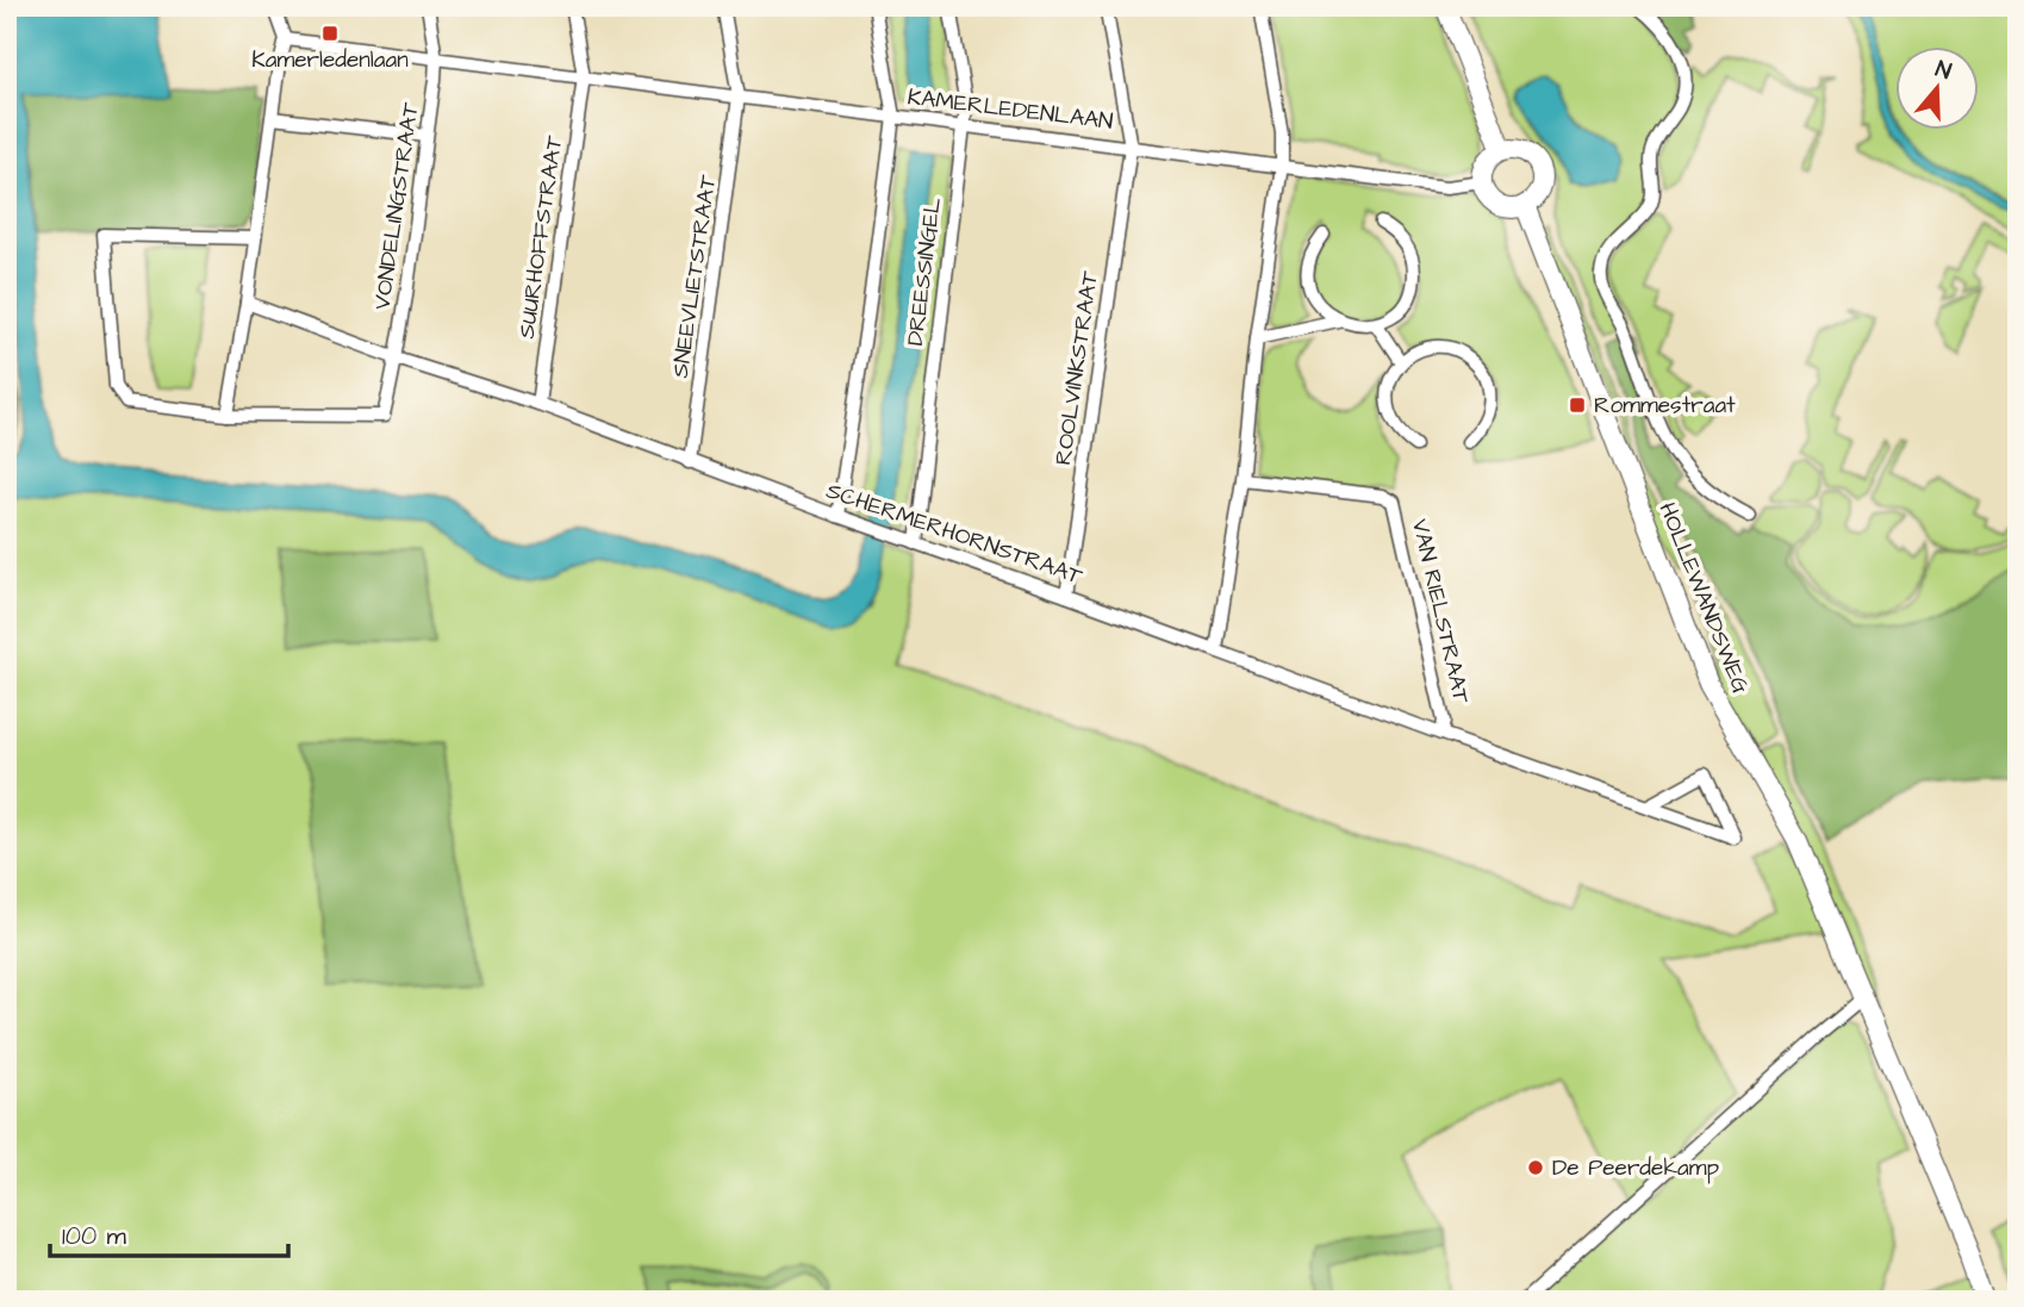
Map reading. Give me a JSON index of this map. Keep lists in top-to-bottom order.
{
  "streets": {
    "main road": ["HOLLEWANDSWEG"],
    "street": [
      "KAMERLEDENLAAN",
      "VONDELINGSTRAAT",
      "SUURHOFFSTRAAT",
      "DREESSINGEL",
      "SNEEVLIETSTRAAT",
      "ROOLVINKSTRAAT",
      "SCHERMERHORNSTRAAT",
      "VAN RIELSTRAAT"
    ]
  },
  "crossings": [
    ["KAMERLEDENLAAN", "VONDELINGSTRAAT"],
    ["KAMERLEDENLAAN", "SUURHOFFSTRAAT"],
    ["KAMERLEDENLAAN", "DREESSINGEL"],
    ["KAMERLEDENLAAN", "SNEEVLIETSTRAAT"],
    ["KAMERLEDENLAAN", "ROOLVINKSTRAAT"],
    ["KAMERLEDENLAAN", "HOLLEWANDSWEG"],
    ["VONDELINGSTRAAT", "SCHERMERHORNSTRAAT"],
    ["SUURHOFFSTRAAT", "SCHERMERHORNSTRAAT"],
    ["DREESSINGEL", "SCHERMERHORNSTRAAT"],
    ["SNEEVLIETSTRAAT", "SCHERMERHORNSTRAAT"],
    ["ROOLVINKSTRAAT", "SCHERMERHORNSTRAAT"],
    ["SCHERMERHORNSTRAAT", "VAN RIELSTRAAT"]
  ],
  "places": {
    "transit": ["Kamerledenlaan", "Rommestraat"],
    "other": ["De Peerdekamp"]
  },
  "scale_bar": "100 m",
  "north": "top"
}
